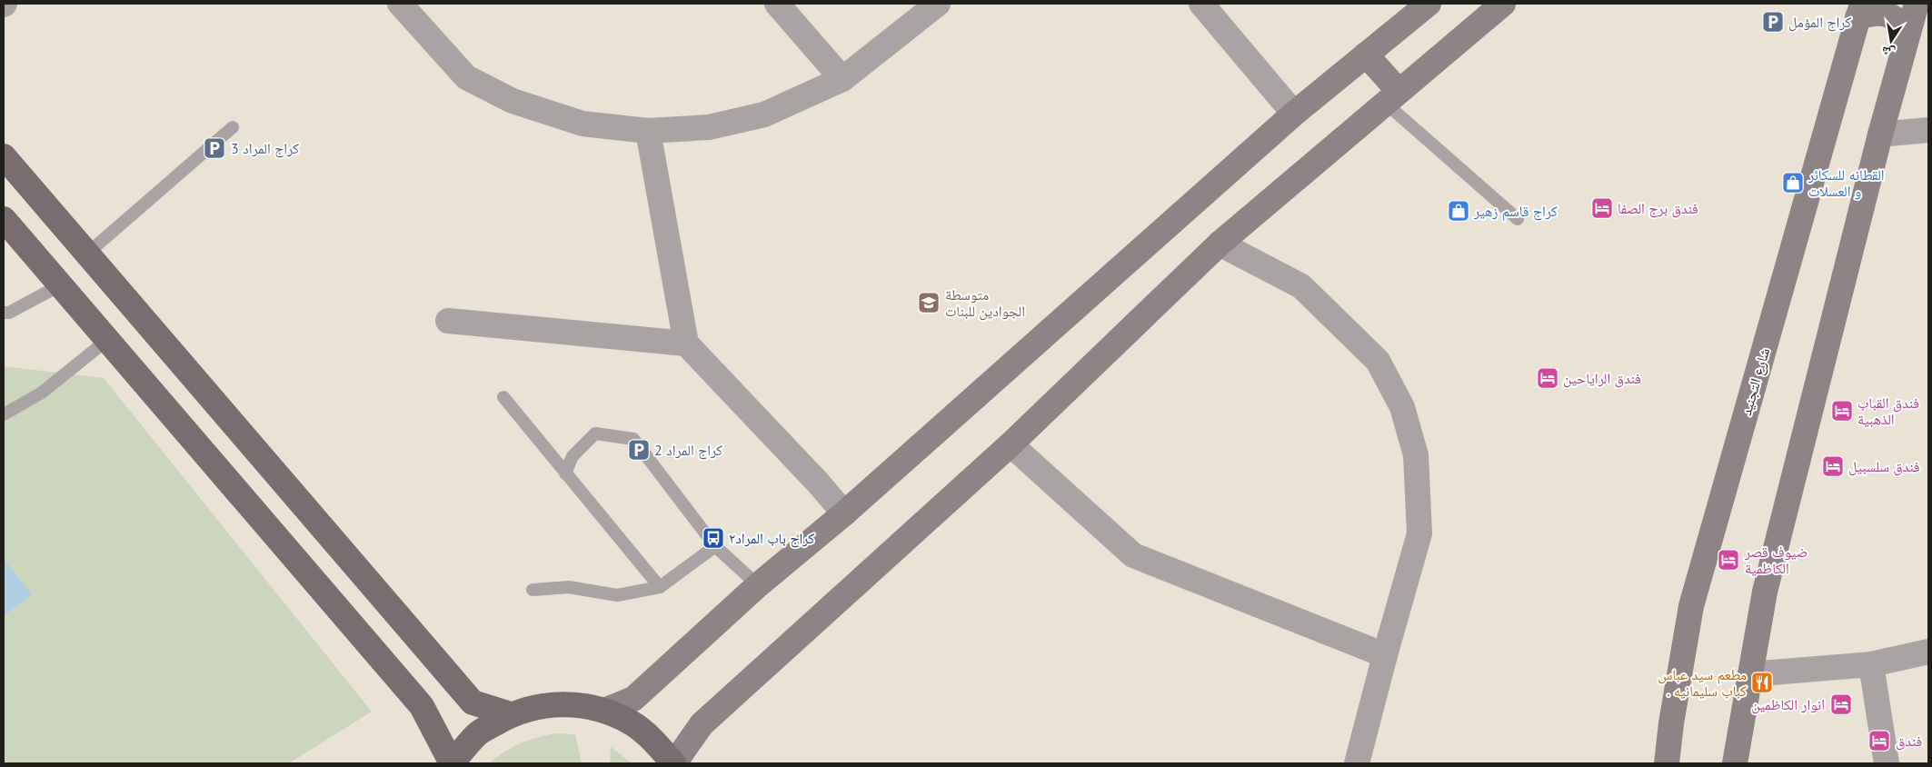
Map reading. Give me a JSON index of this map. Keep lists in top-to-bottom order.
{
  "streets": {
    "street": ["شارع التجنيد"]
  },
  "places": {
    "parking": ["كراج المؤمل", "كراج المراد 3", "كراج المراد 2"],
    "shop": ["القطانه للسكائر و العسلات", "كراج قاسم زهير"],
    "hotel": [
      "فندق برج الصفا",
      "فندق الراياحين",
      "فندق القباب الذهبية",
      "فندق سلسبيل",
      "ضيوف قصر الكاظمية",
      "انوار الكاظمين",
      "فندق"
    ],
    "school or university": ["متوسطة الجوادين للبنات"],
    "bus stop": ["كراج باب المراد٢"],
    "restaurant": ["مطعم سيد عباس . كباب سليمانيه"]
  },
  "north": "bottom"
}
